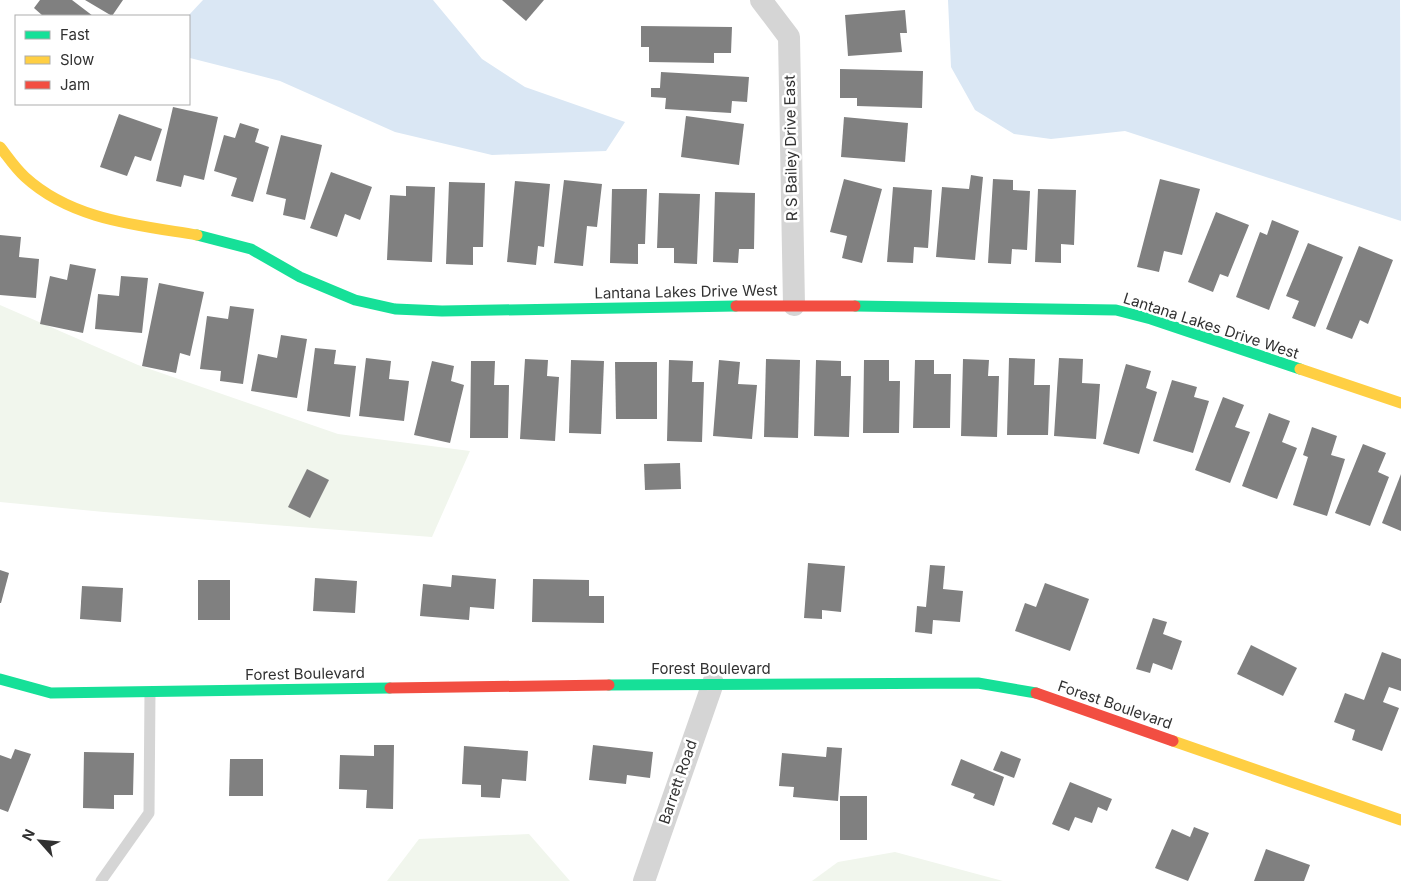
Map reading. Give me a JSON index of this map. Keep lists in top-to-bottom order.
{
  "streets": {
    "street": [
      "R S Bailey Drive East",
      "Lantana Lakes Drive West",
      "Forest Boulevard",
      "Barrett Road"
    ]
  },
  "crossings": [
    ["R S Bailey Drive East", "Lantana Lakes Drive West"],
    ["Forest Boulevard", "Barrett Road"]
  ],
  "legend": ["Fast", "Slow", "Jam"],
  "north": "top left"
}
